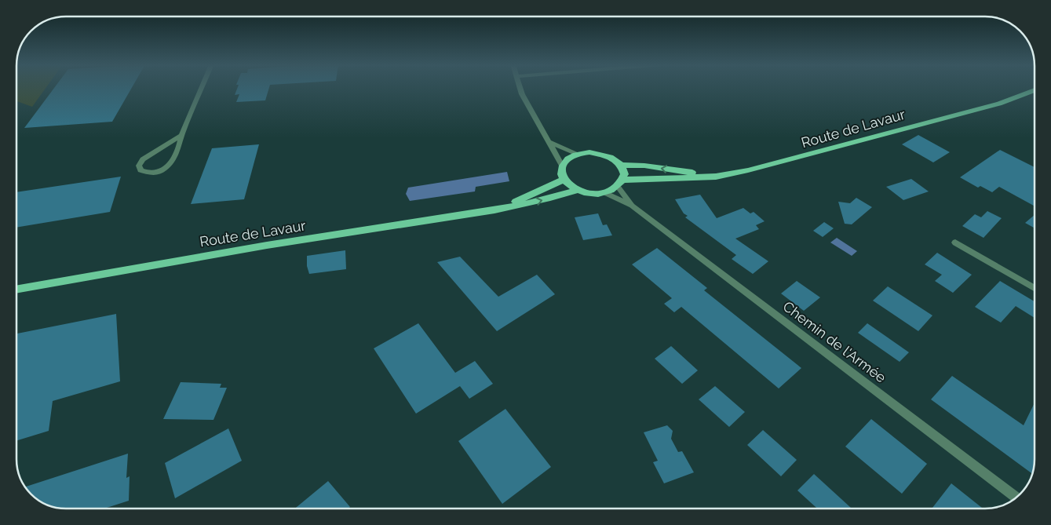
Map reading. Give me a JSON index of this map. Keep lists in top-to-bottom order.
{
  "streets": {
    "main road": ["Route de Lavaur"],
    "street": ["Chemin de l'Armée"]
  },
  "crossings": [
    ["Route de Lavaur", "Chemin de l'Armée"]
  ]
}
